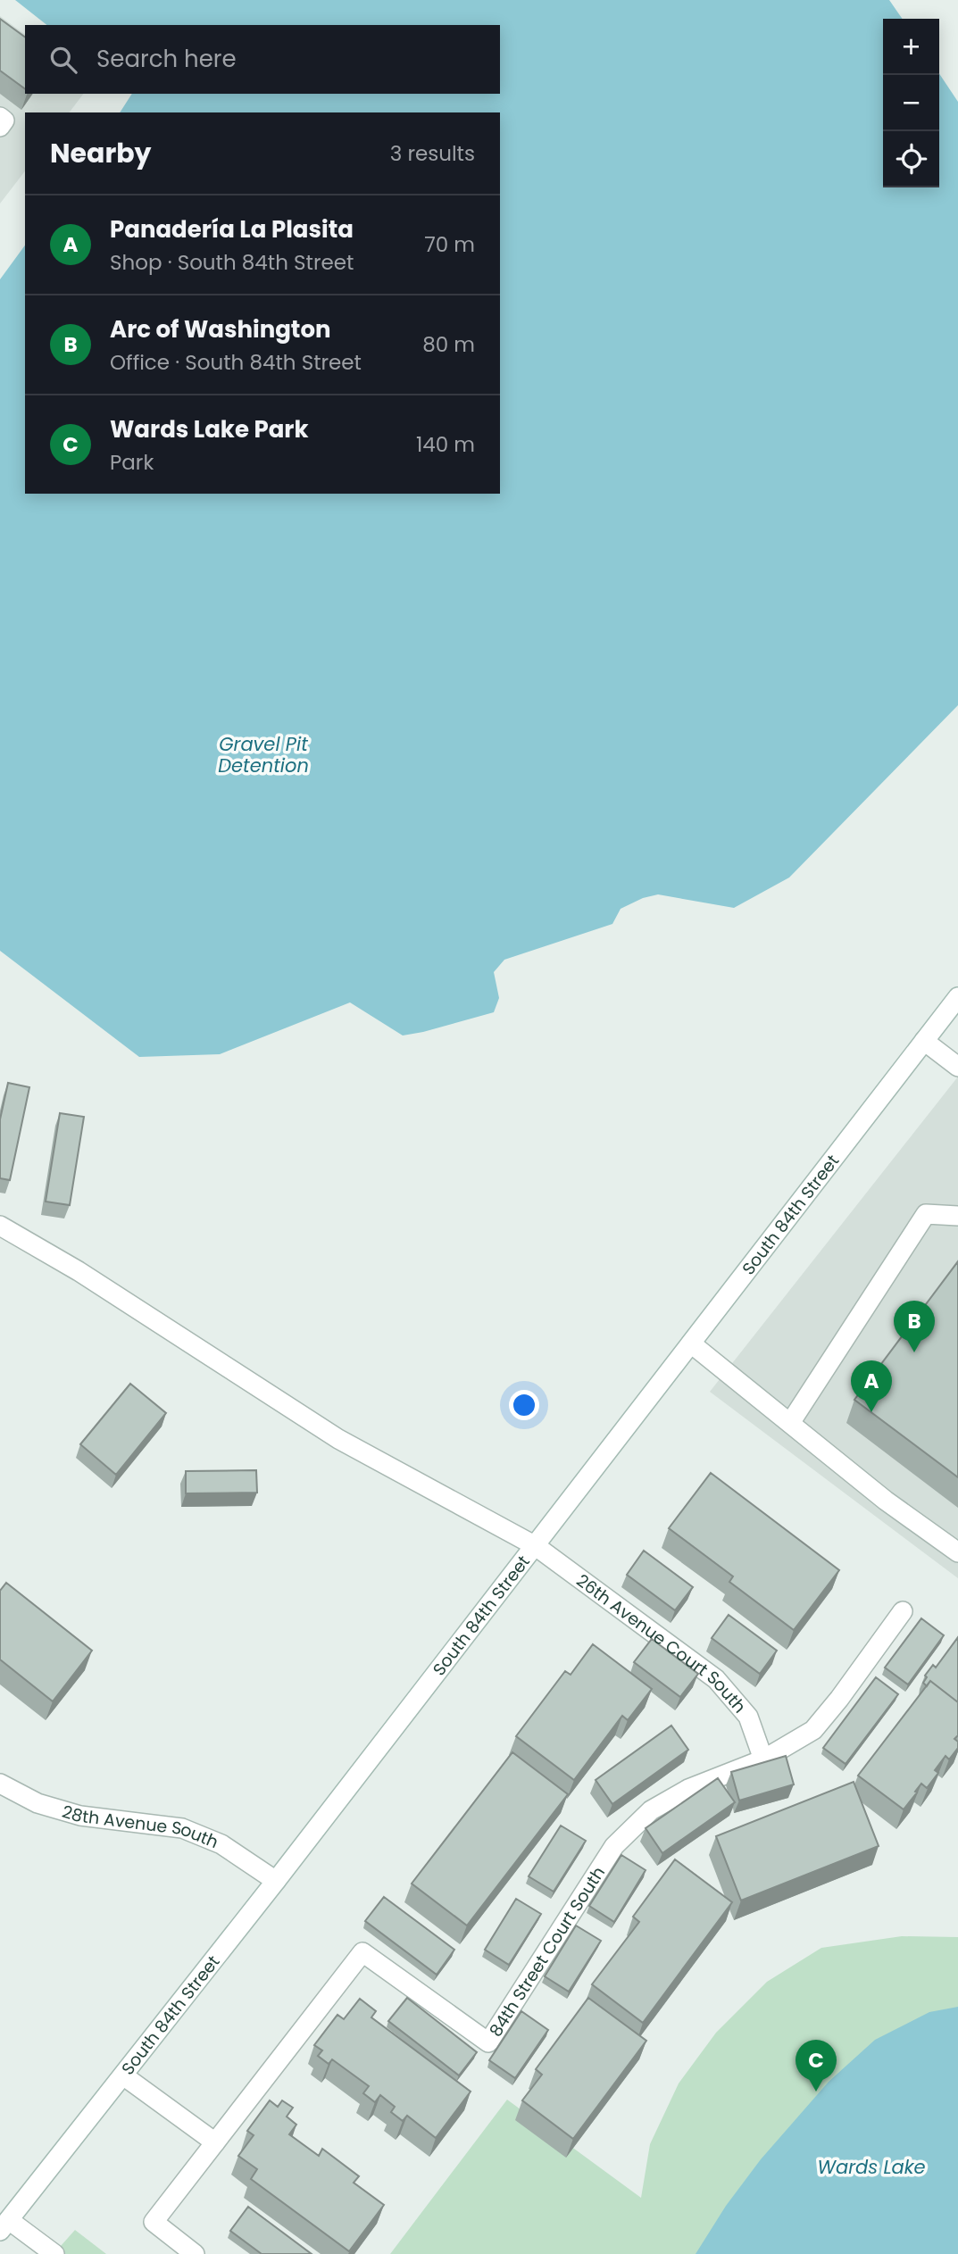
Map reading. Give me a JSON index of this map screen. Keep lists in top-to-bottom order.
{
  "streets": {
    "main road": [
      "South 84th Street",
      "26th Avenue Court South",
      "28th Avenue South",
      "84th Street Court South"
    ]
  },
  "crossings": [
    ["South 84th Street", "26th Avenue Court South"],
    ["South 84th Street", "28th Avenue South"],
    ["26th Avenue Court South", "84th Street Court South"]
  ],
  "water": ["Gravel Pit Detention", "Wards Lake"],
  "page": {
    "map_buttons": ["+", "−"],
    "search": "Search here",
    "heading": ["Nearby", "3 results"],
    "list": [
      {
        "mark": "A",
        "name": "Panadería La Plasita",
        "note": "Shop · South 84th Street",
        "value": "70 m"
      },
      {
        "mark": "B",
        "name": "Arc of Washington",
        "note": "Office · South 84th Street",
        "value": "80 m"
      },
      {
        "mark": "C",
        "name": "Wards Lake Park",
        "note": "Park",
        "value": "140 m"
      }
    ],
    "pins": ["B", "A", "C"]
  }
}
